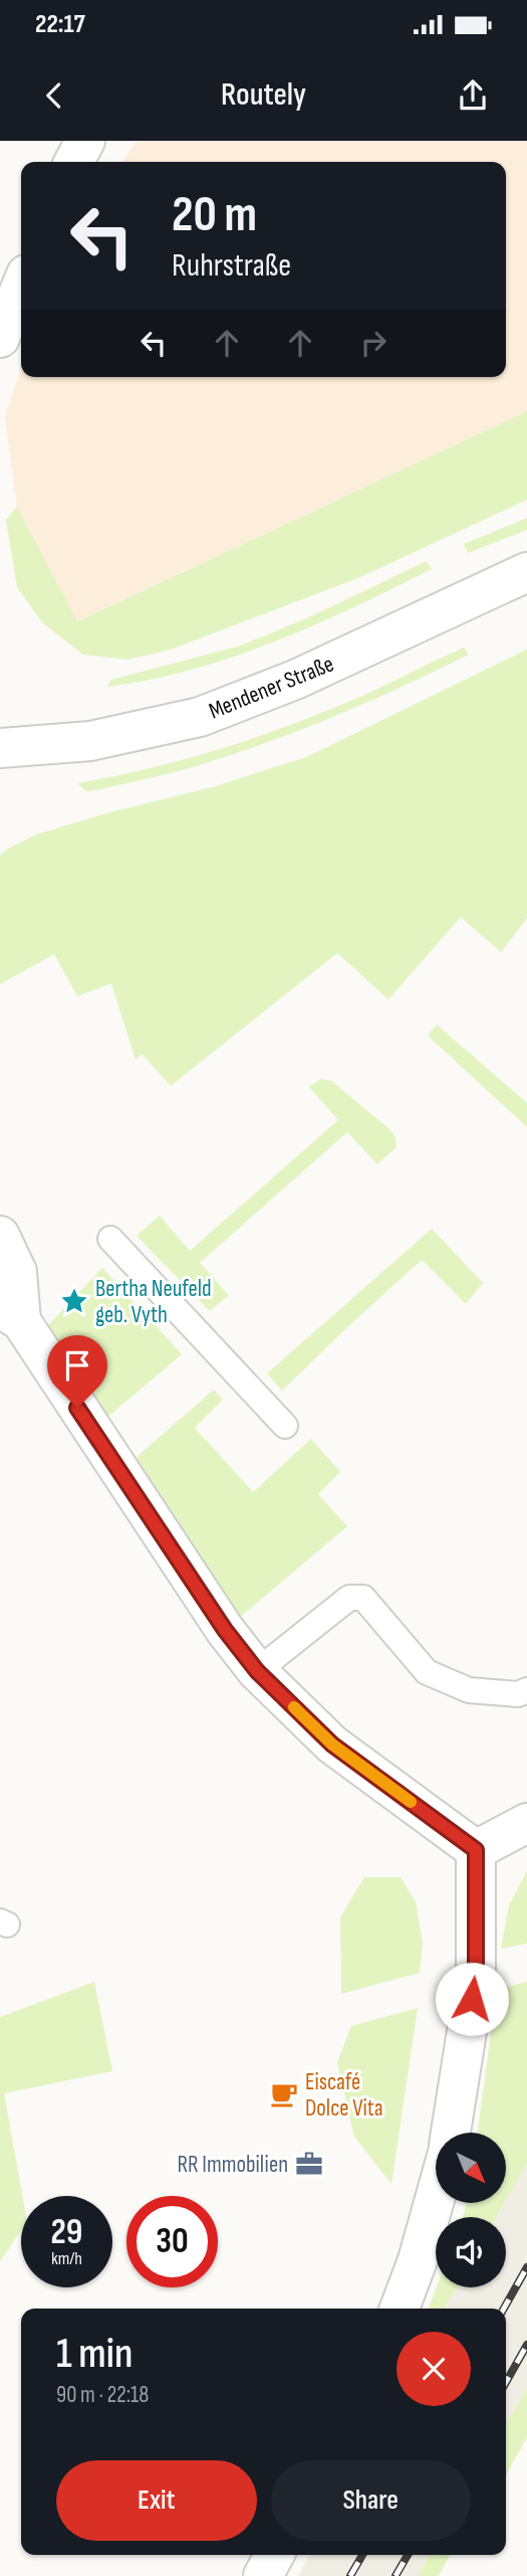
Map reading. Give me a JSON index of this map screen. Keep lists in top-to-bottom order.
{
  "streets": {
    "street": ["Mendener Straße"]
  },
  "places": {
    "place": ["Bertha Neufeld geb. Vyth"],
    "cafe": ["Eiscafé Dolce Vita"],
    "office": ["RR Immobilien"]
  },
  "north": "bottom right",
  "page": {
    "status": "22:17",
    "header": "Routely",
    "turn": ["20 m", "Ruhrstraße"],
    "speed": "29 km/h",
    "limit": "30",
    "heading": ["1 min", "90 m · 22:18"],
    "buttons": ["Exit", "Share"]
  }
}
